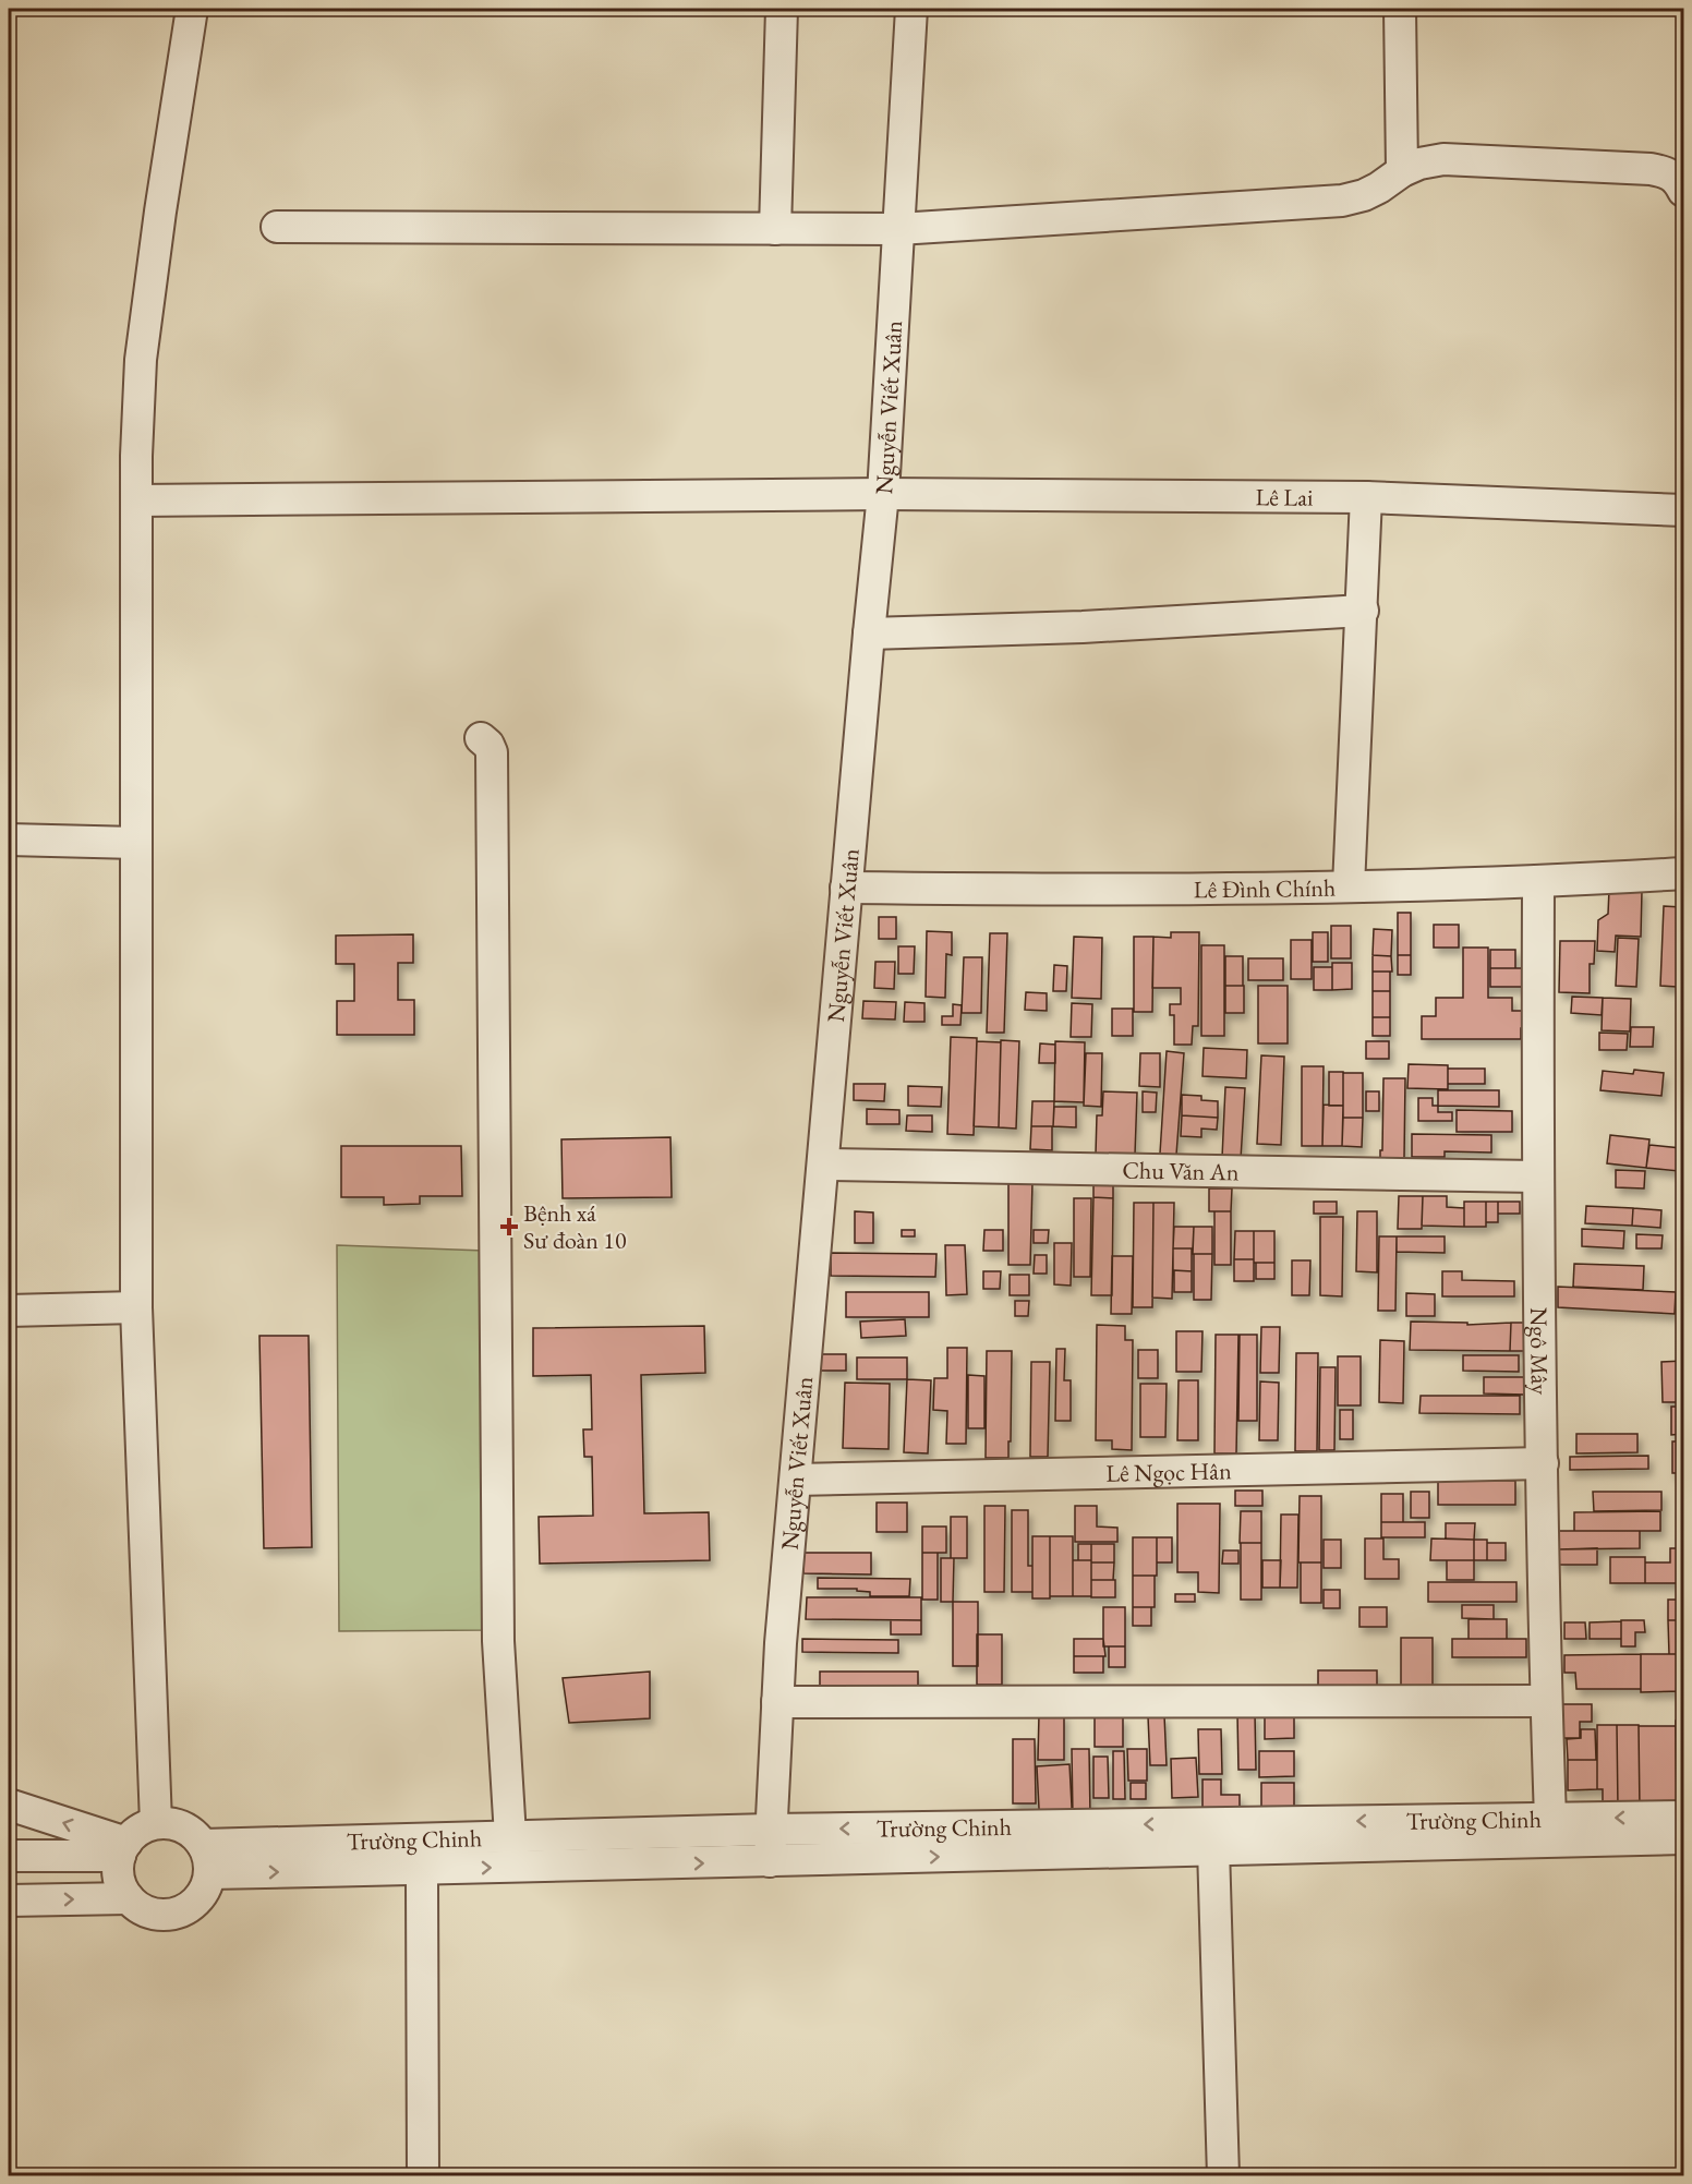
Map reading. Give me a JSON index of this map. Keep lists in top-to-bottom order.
{
  "streets": {
    "street": [
      "Nguyễn Viết Xuân",
      "Lê Lai",
      "Lê Đình Chính",
      "Chu Văn An",
      "Ngô Mây",
      "Lê Ngọc Hân",
      "Trường Chinh"
    ]
  },
  "crossings": [
    ["Nguyễn Viết Xuân", "Lê Lai"],
    ["Nguyễn Viết Xuân", "Lê Đình Chính"],
    ["Nguyễn Viết Xuân", "Chu Văn An"],
    ["Nguyễn Viết Xuân", "Lê Ngọc Hân"],
    ["Nguyễn Viết Xuân", "Trường Chinh"],
    ["Lê Đình Chính", "Ngô Mây"],
    ["Chu Văn An", "Ngô Mây"],
    ["Ngô Mây", "Lê Ngọc Hân"],
    ["Ngô Mây", "Trường Chinh"]
  ],
  "places": {
    "health": ["Bệnh xá Sư đoàn 10"]
  }
}
